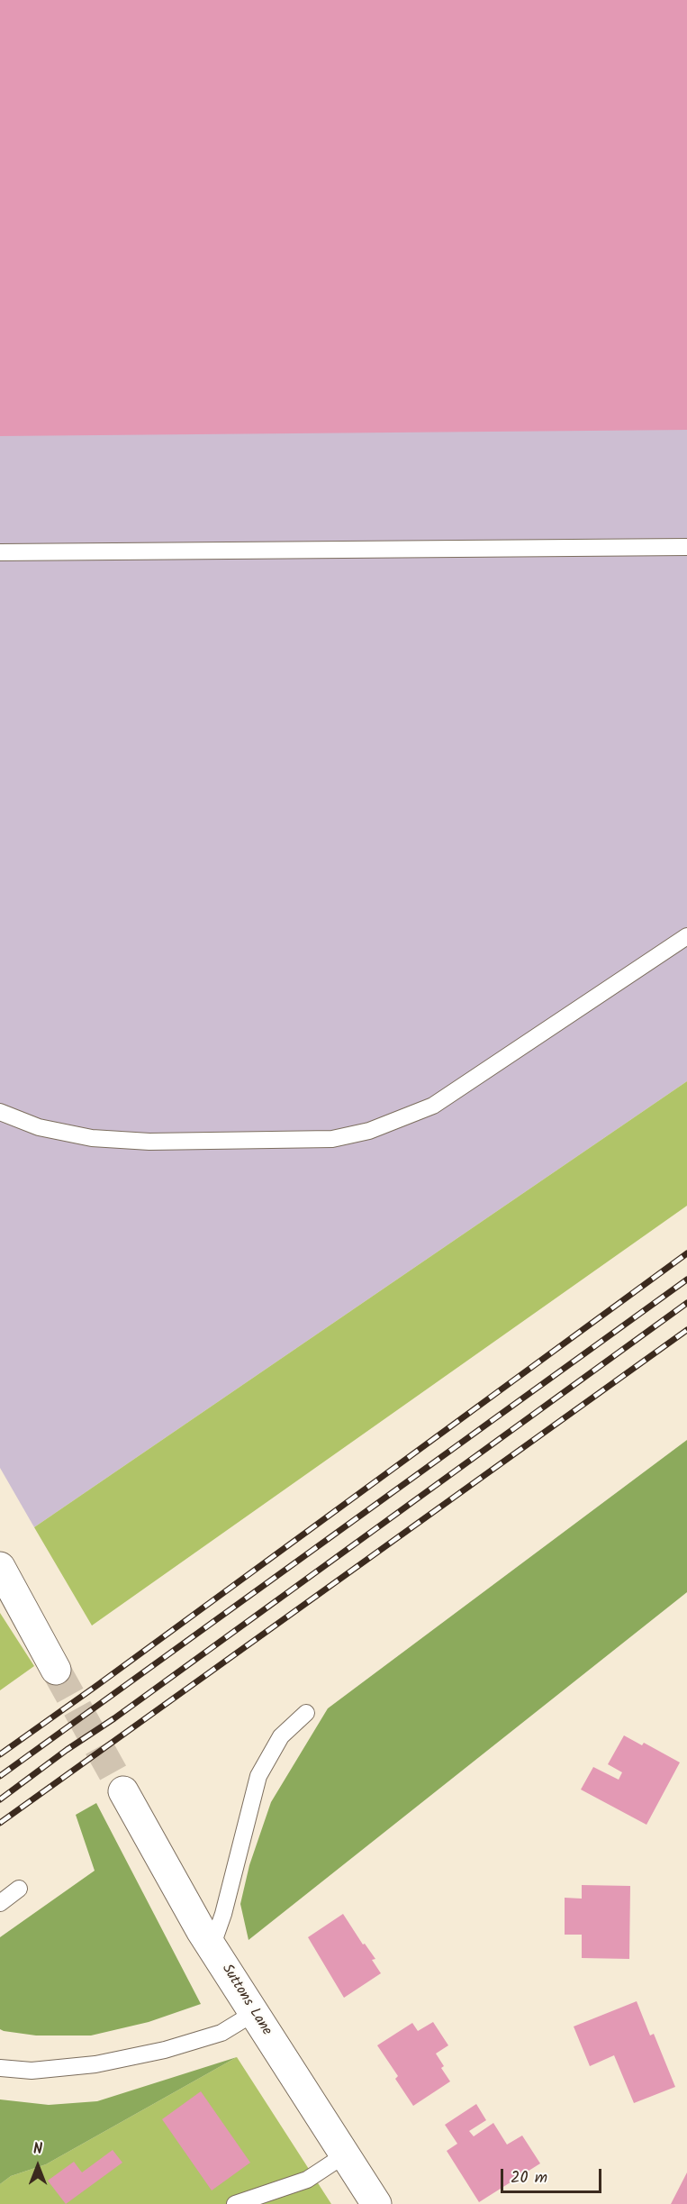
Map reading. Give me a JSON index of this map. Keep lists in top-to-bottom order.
{
  "streets": {
    "street": ["Suttons Lane"]
  },
  "scale_bar": "20 m",
  "north": "top"
}
